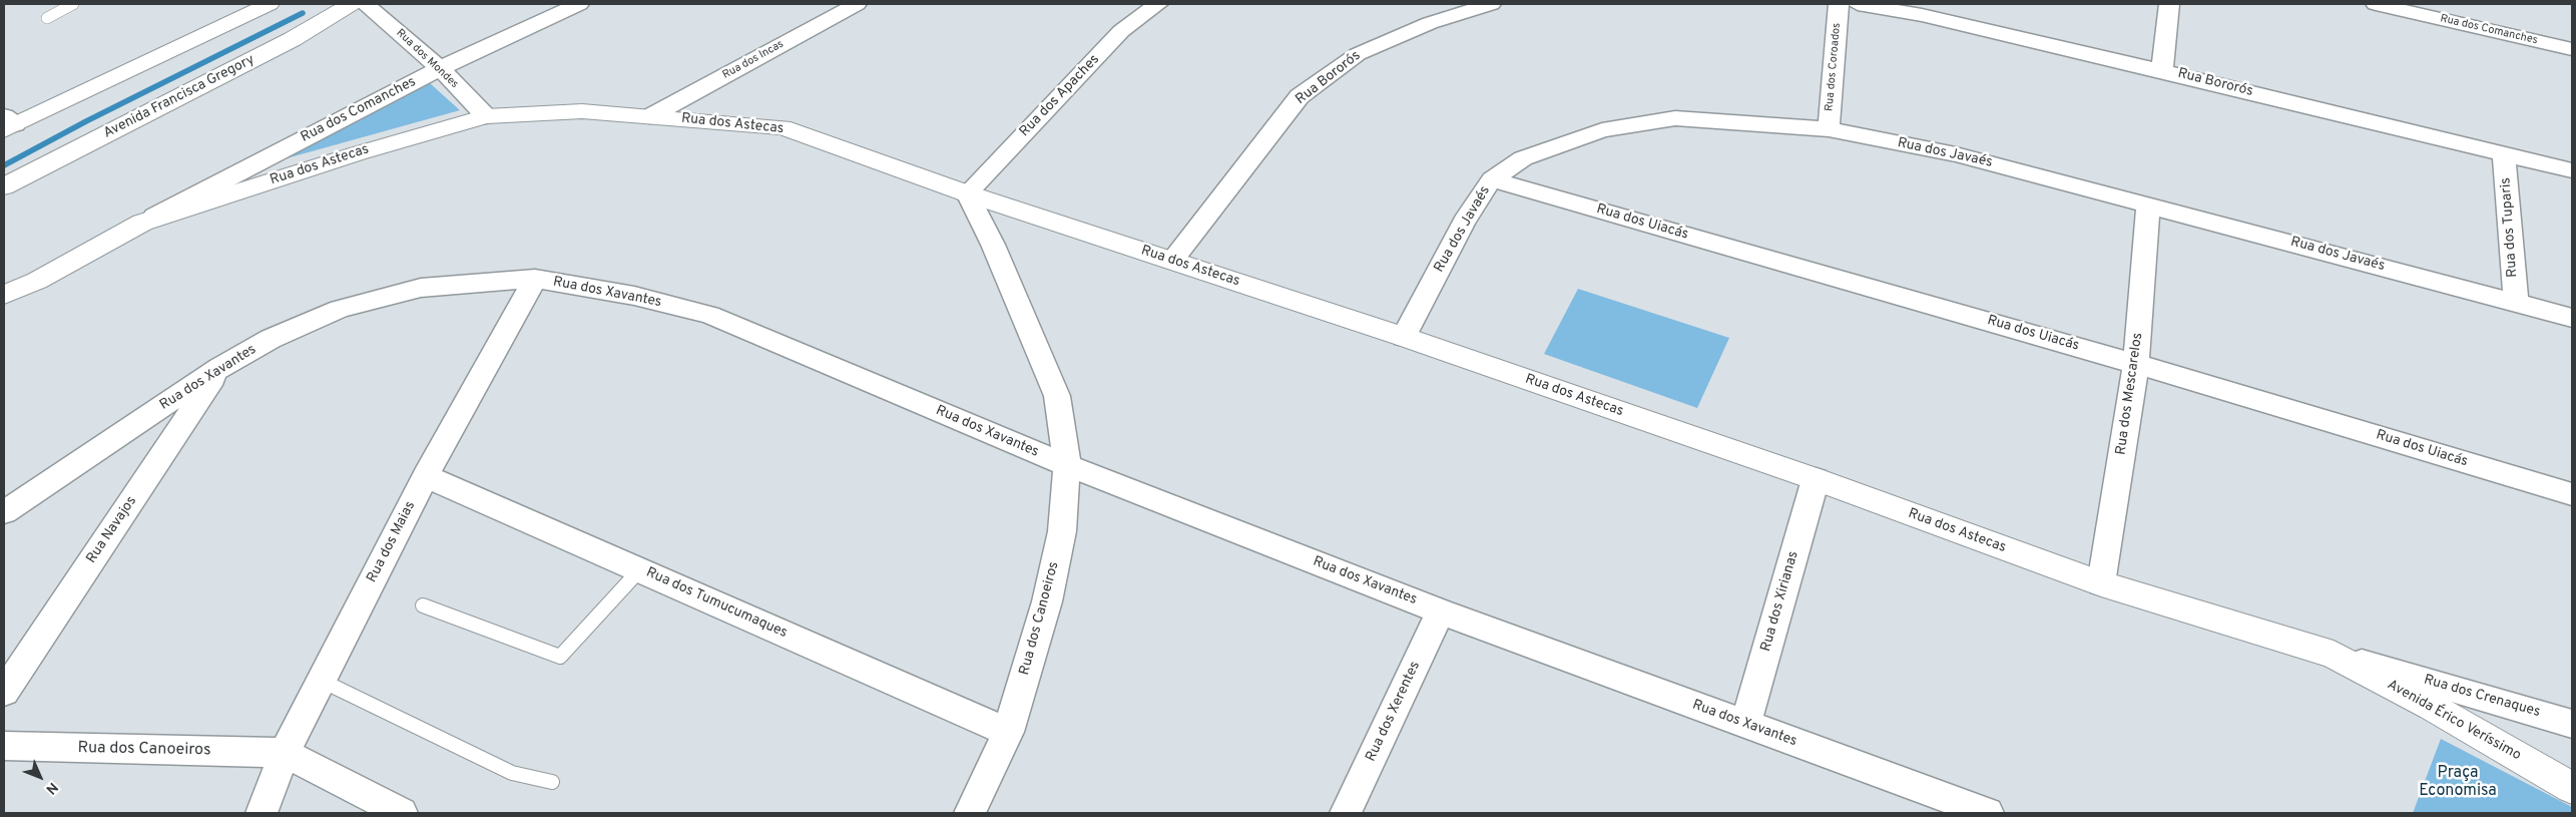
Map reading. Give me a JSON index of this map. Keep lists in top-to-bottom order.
{
  "streets": {
    "street": [
      "Rua dos Comanches",
      "Rua dos Mondes",
      "Rua dos Incas",
      "Rua dos Coroados",
      "Rua Bororós",
      "Rua dos Apaches",
      "Avenida Francisca Gregory",
      "Rua dos Astecas",
      "Rua dos Javaés",
      "Rua dos Uiacás",
      "Rua dos Tuparis",
      "Rua dos Xavantes",
      "Rua dos Mescarelos",
      "Rua Navajos",
      "Rua dos Maias",
      "Rua dos Xirianas",
      "Rua dos Tumucumaques",
      "Rua dos Canoeiros",
      "Rua dos Crenaques",
      "Rua dos Xerentes",
      "Avenida Érico Veríssimo"
    ]
  },
  "crossings": [
    ["Rua dos Comanches", "Rua dos Mondes"],
    ["Rua dos Comanches", "Rua dos Astecas"],
    ["Rua dos Mondes", "Rua dos Astecas"],
    ["Rua dos Incas", "Rua dos Astecas"],
    ["Rua dos Coroados", "Rua dos Javaés"],
    ["Rua Bororós", "Rua dos Astecas"],
    ["Rua Bororós", "Rua dos Tuparis"],
    ["Rua dos Apaches", "Rua dos Astecas"],
    ["Rua dos Apaches", "Rua dos Canoeiros"],
    ["Rua dos Astecas", "Rua dos Javaés"],
    ["Rua dos Astecas", "Rua dos Mescarelos"],
    ["Rua dos Astecas", "Rua dos Xirianas"],
    ["Rua dos Astecas", "Rua dos Canoeiros"],
    ["Rua dos Astecas", "Rua dos Crenaques"],
    ["Rua dos Astecas", "Avenida Érico Veríssimo"],
    ["Rua dos Javaés", "Rua dos Uiacás"],
    ["Rua dos Javaés", "Rua dos Tuparis"],
    ["Rua dos Javaés", "Rua dos Mescarelos"],
    ["Rua dos Uiacás", "Rua dos Mescarelos"],
    ["Rua dos Xavantes", "Rua Navajos"],
    ["Rua dos Xavantes", "Rua dos Maias"],
    ["Rua dos Xavantes", "Rua dos Xirianas"],
    ["Rua dos Xavantes", "Rua dos Canoeiros"],
    ["Rua dos Xavantes", "Rua dos Xerentes"],
    ["Rua dos Maias", "Rua dos Tumucumaques"],
    ["Rua dos Maias", "Rua dos Canoeiros"],
    ["Rua dos Tumucumaques", "Rua dos Canoeiros"],
    ["Rua dos Crenaques", "Avenida Érico Veríssimo"]
  ],
  "parks": ["Praça Economisa"],
  "north": "bottom right"
}
